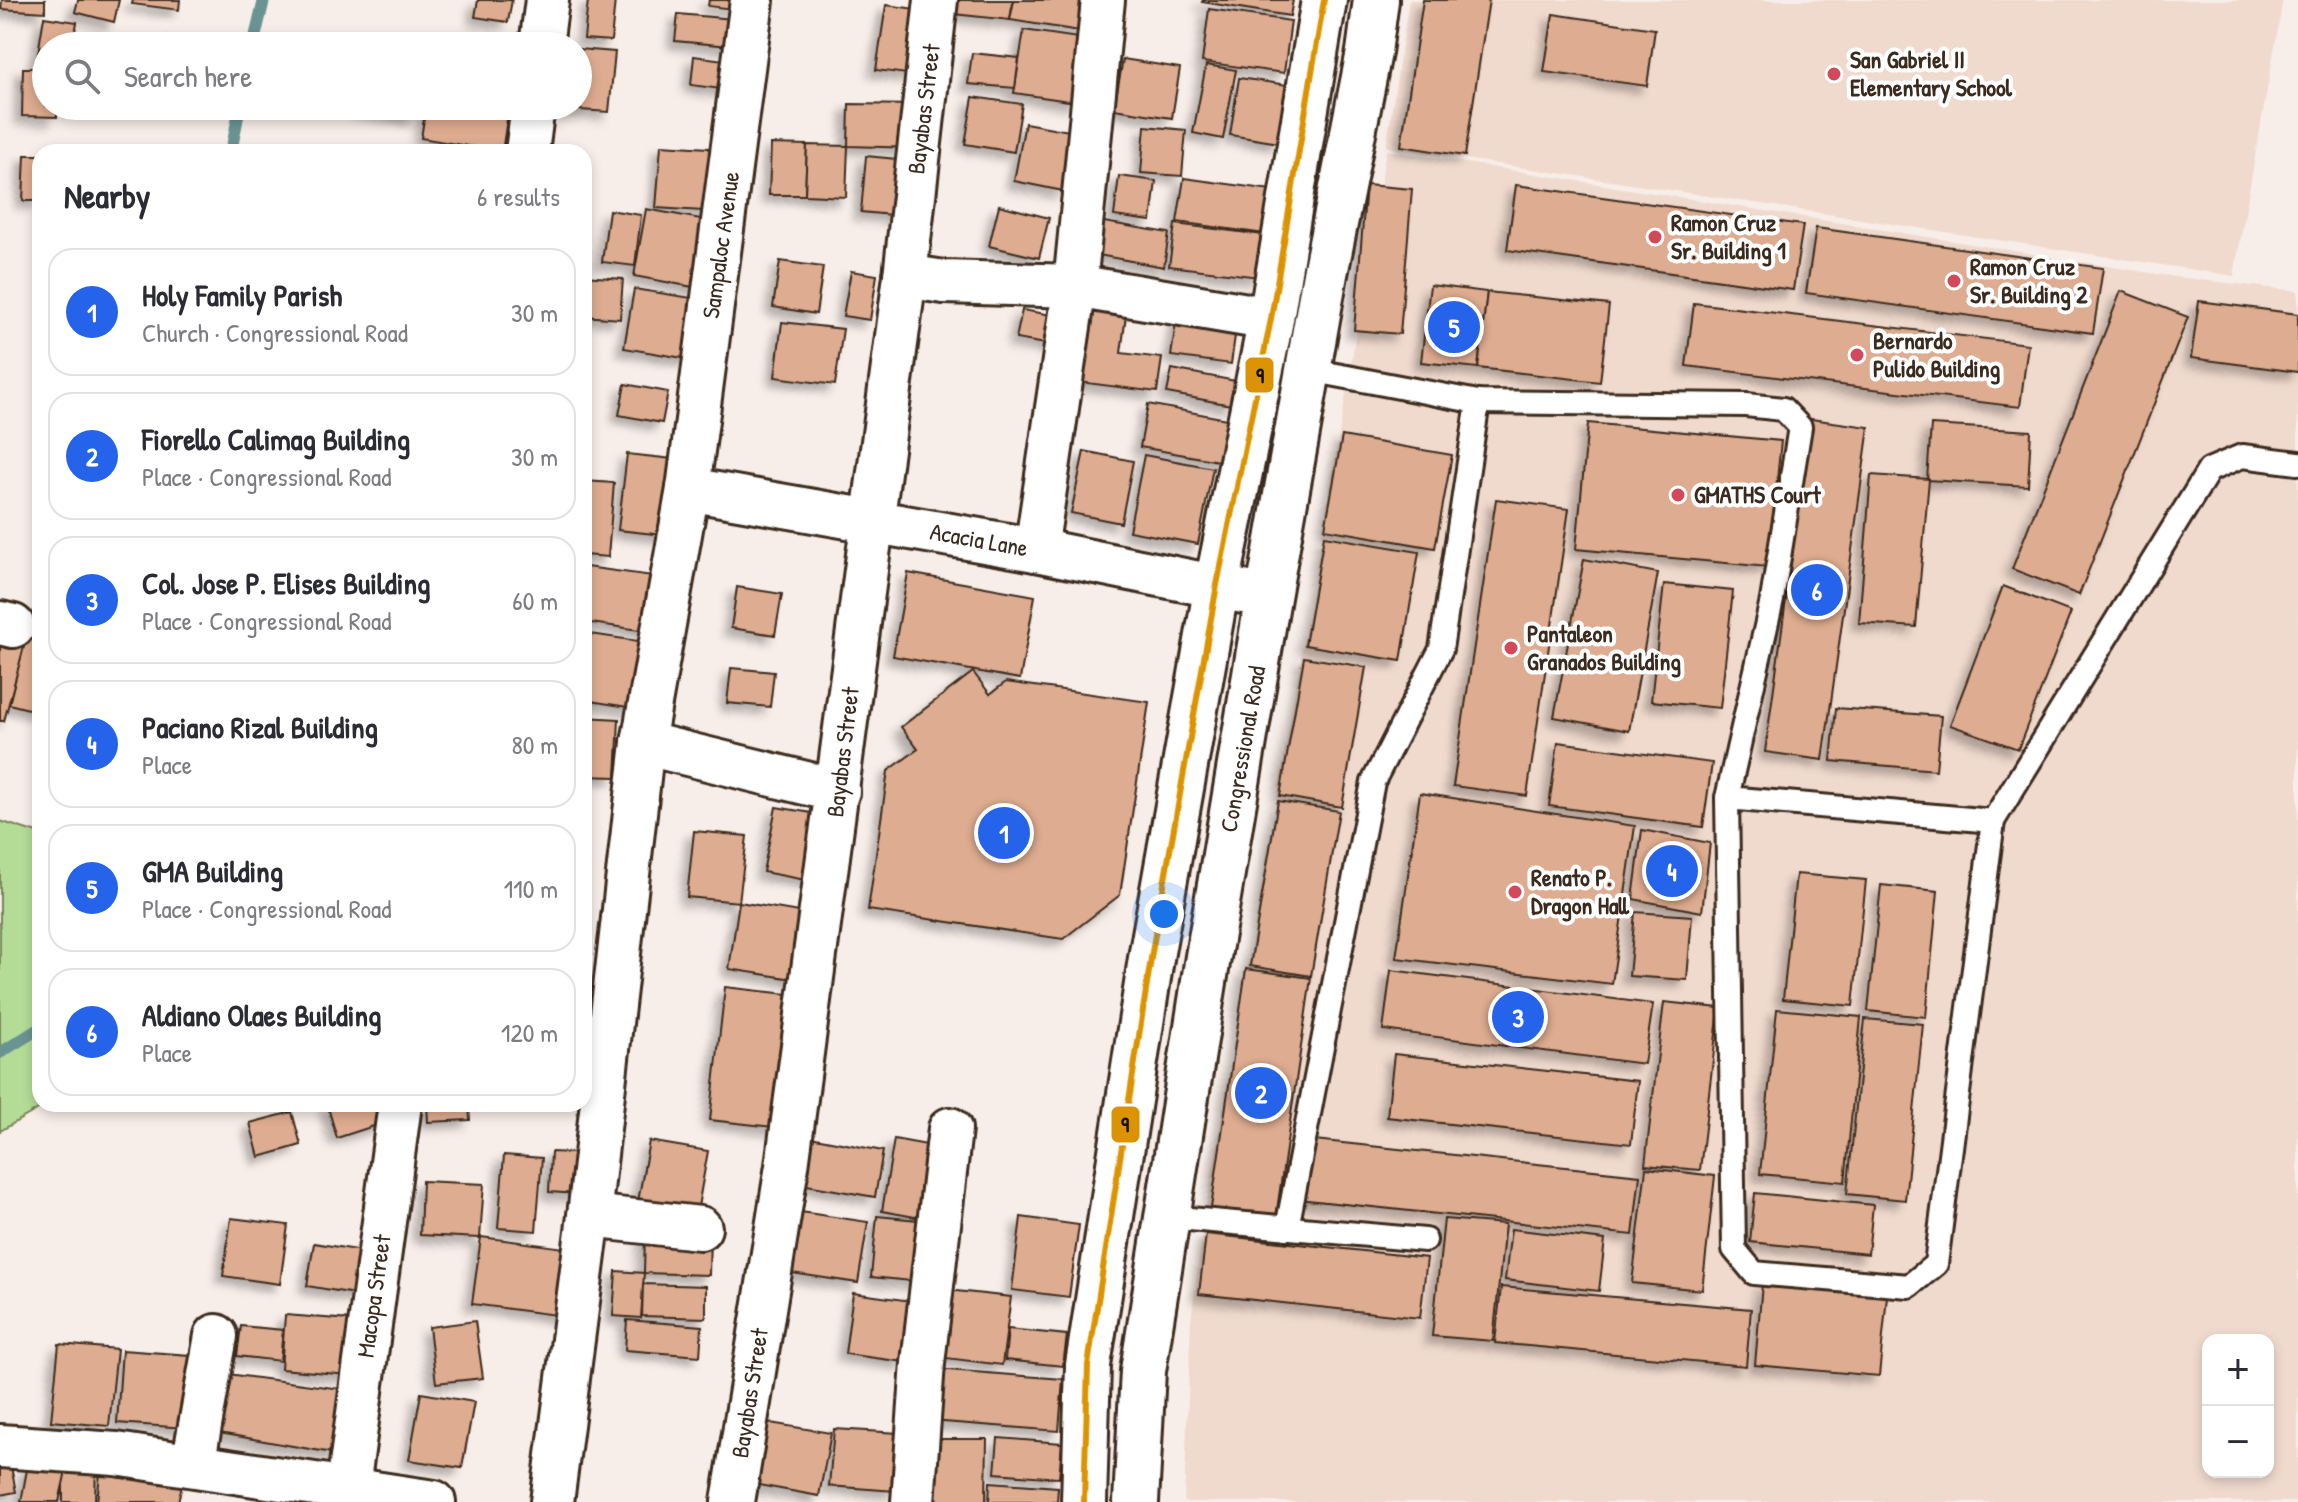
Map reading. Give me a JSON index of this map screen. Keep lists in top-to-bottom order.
{
  "streets": {
    "main road": ["Congressional Road"],
    "street": [
      "Bayabas Street",
      "Sampaloc Avenue",
      "Acacia Lane",
      "Macopa Street"
    ]
  },
  "crossings": [
    ["Bayabas Street", "Acacia Lane"],
    ["Sampaloc Avenue", "Acacia Lane"],
    ["Acacia Lane", "Congressional Road"]
  ],
  "places": [
    "San Gabriel II Elementary School",
    "Ramon Cruz Sr. Building 1",
    "Ramon Cruz Sr. Building 2",
    "Bernardo Pulido Building",
    "GMATHS Court",
    "Pantaleon Granados Building",
    "Renato P. Dragon Hall"
  ],
  "lines": ["transit line 9"],
  "page": {
    "search": "Search here",
    "heading": ["Nearby", "6 results"],
    "list": [
      {
        "mark": "1",
        "name": "Holy Family Parish",
        "note": "Church · Congressional Road",
        "value": "30 m"
      },
      {
        "mark": "2",
        "name": "Fiorello Calimag Building",
        "note": "Place · Congressional Road",
        "value": "30 m"
      },
      {
        "mark": "3",
        "name": "Col. Jose P. Elises Building",
        "note": "Place · Congressional Road",
        "value": "60 m"
      },
      {
        "mark": "4",
        "name": "Paciano Rizal Building",
        "note": "Place",
        "value": "80 m"
      },
      {
        "mark": "5",
        "name": "GMA Building",
        "note": "Place · Congressional Road",
        "value": "110 m"
      },
      {
        "mark": "6",
        "name": "Aldiano Olaes Building",
        "note": "Place",
        "value": "120 m"
      }
    ],
    "pins": [
      "5",
      "6",
      "1",
      "4",
      "3",
      "2"
    ],
    "map_buttons": ["+", "−"]
  }
}
